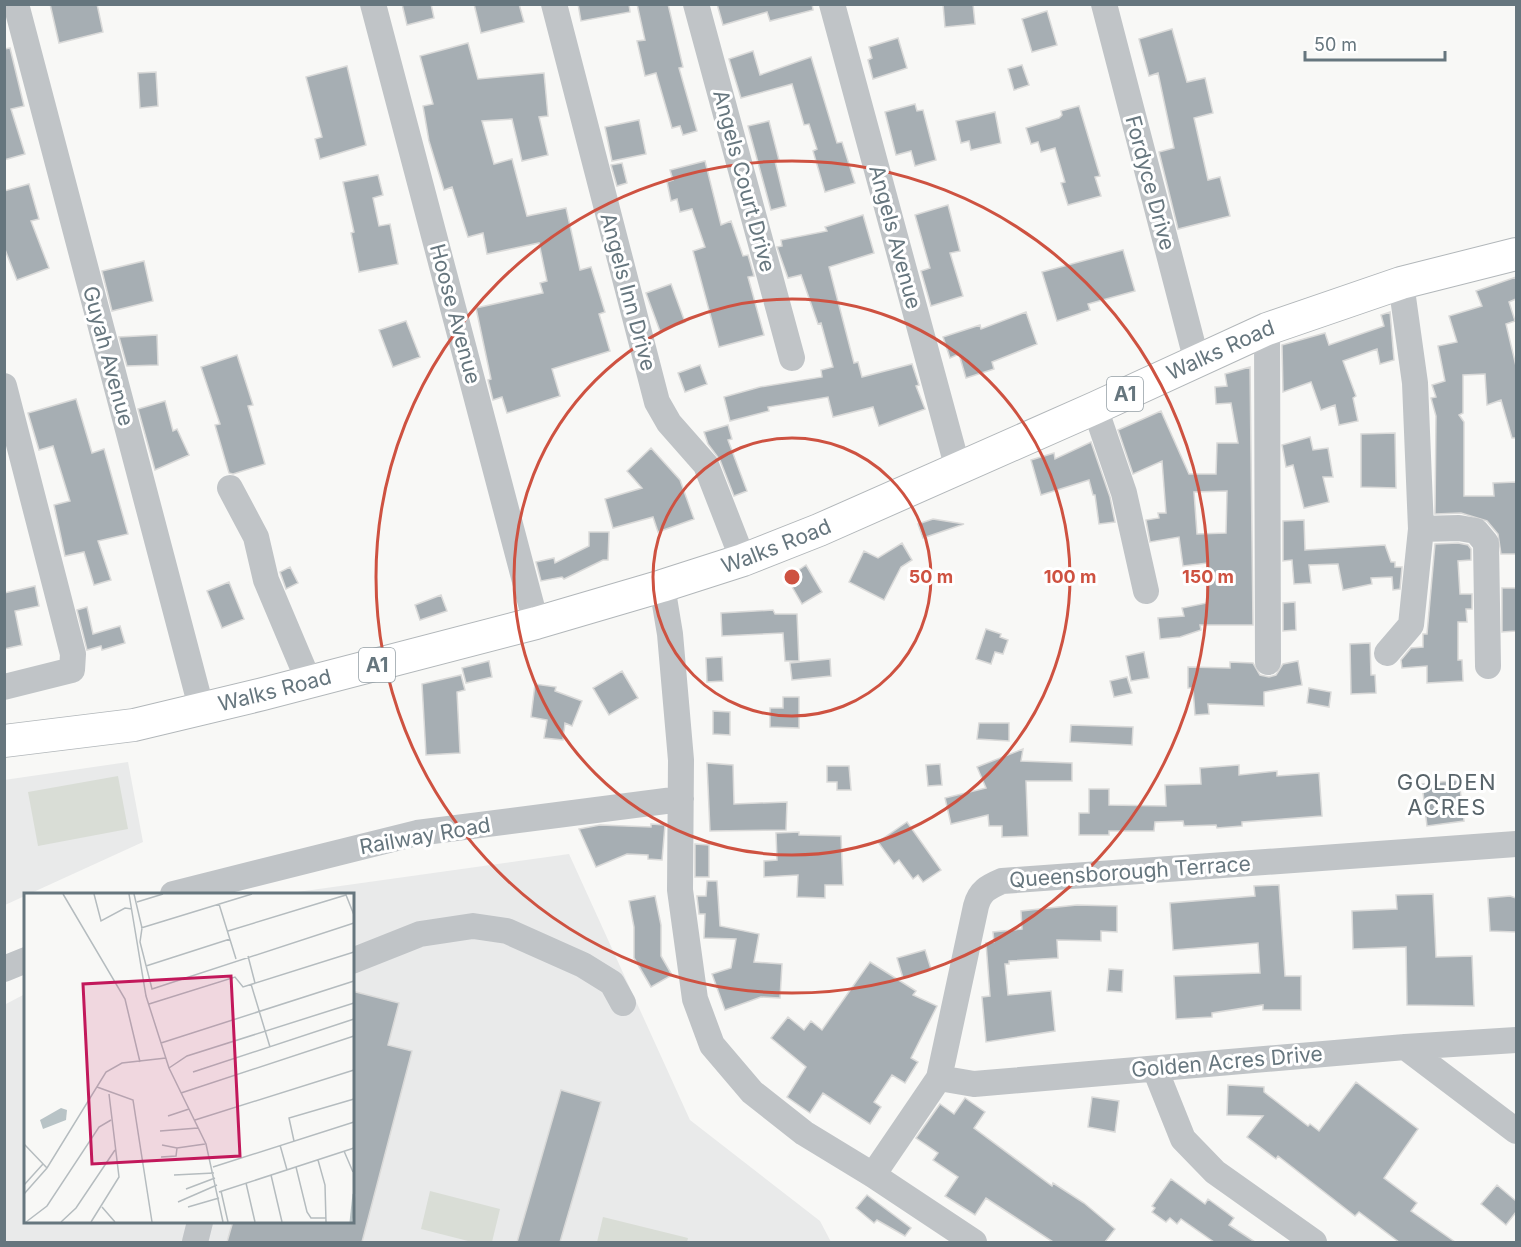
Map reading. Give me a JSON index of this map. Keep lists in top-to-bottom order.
{
  "streets": {
    "main road": ["Walks Road", "A1"],
    "street": [
      "Angels Court Drive",
      "Fordyce Drive",
      "Angels Avenue",
      "Angels Inn Drive",
      "Hoose Avenue",
      "Guyah Avenue",
      "Railway Road",
      "Queensborough Terrace",
      "Golden Acres Drive"
    ]
  },
  "crossings": [
    ["Fordyce Drive", "Walks Road"],
    ["Angels Avenue", "Walks Road"],
    ["Angels Inn Drive", "Walks Road"],
    ["Hoose Avenue", "Walks Road"],
    ["Walks Road", "Guyah Avenue"],
    ["Queensborough Terrace", "Golden Acres Drive"]
  ],
  "districts": ["GOLDEN ACRES"],
  "scale_bar": "50 m",
  "rings": ["50 m", "100 m", "150 m"]
}
